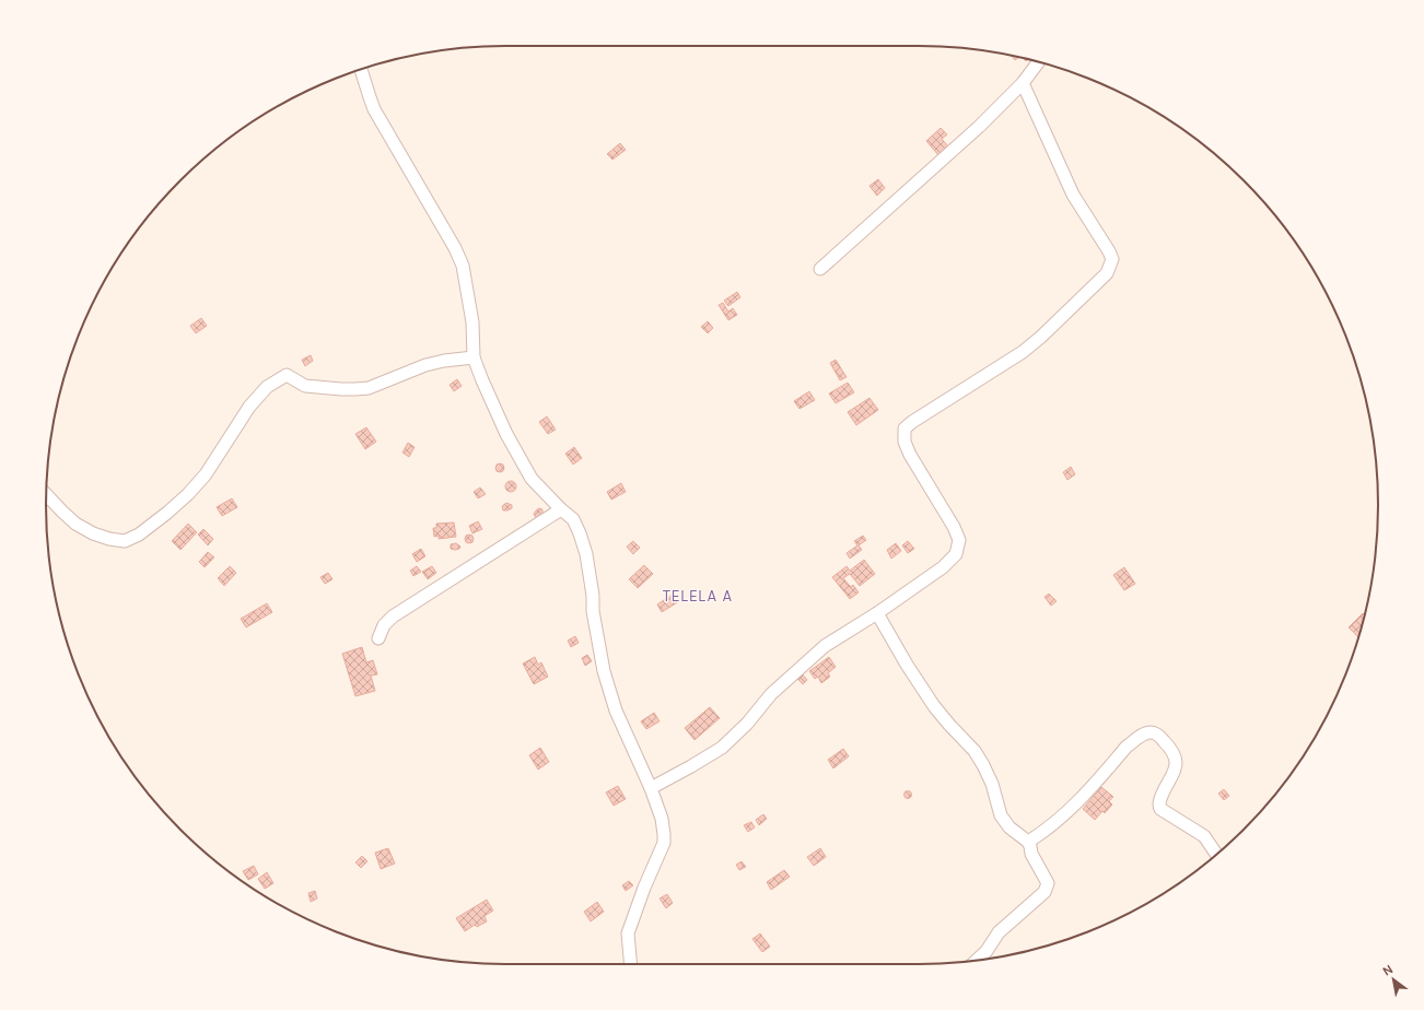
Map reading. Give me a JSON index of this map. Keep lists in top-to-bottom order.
{
  "districts": ["TELELA A"],
  "north": "top left"
}
